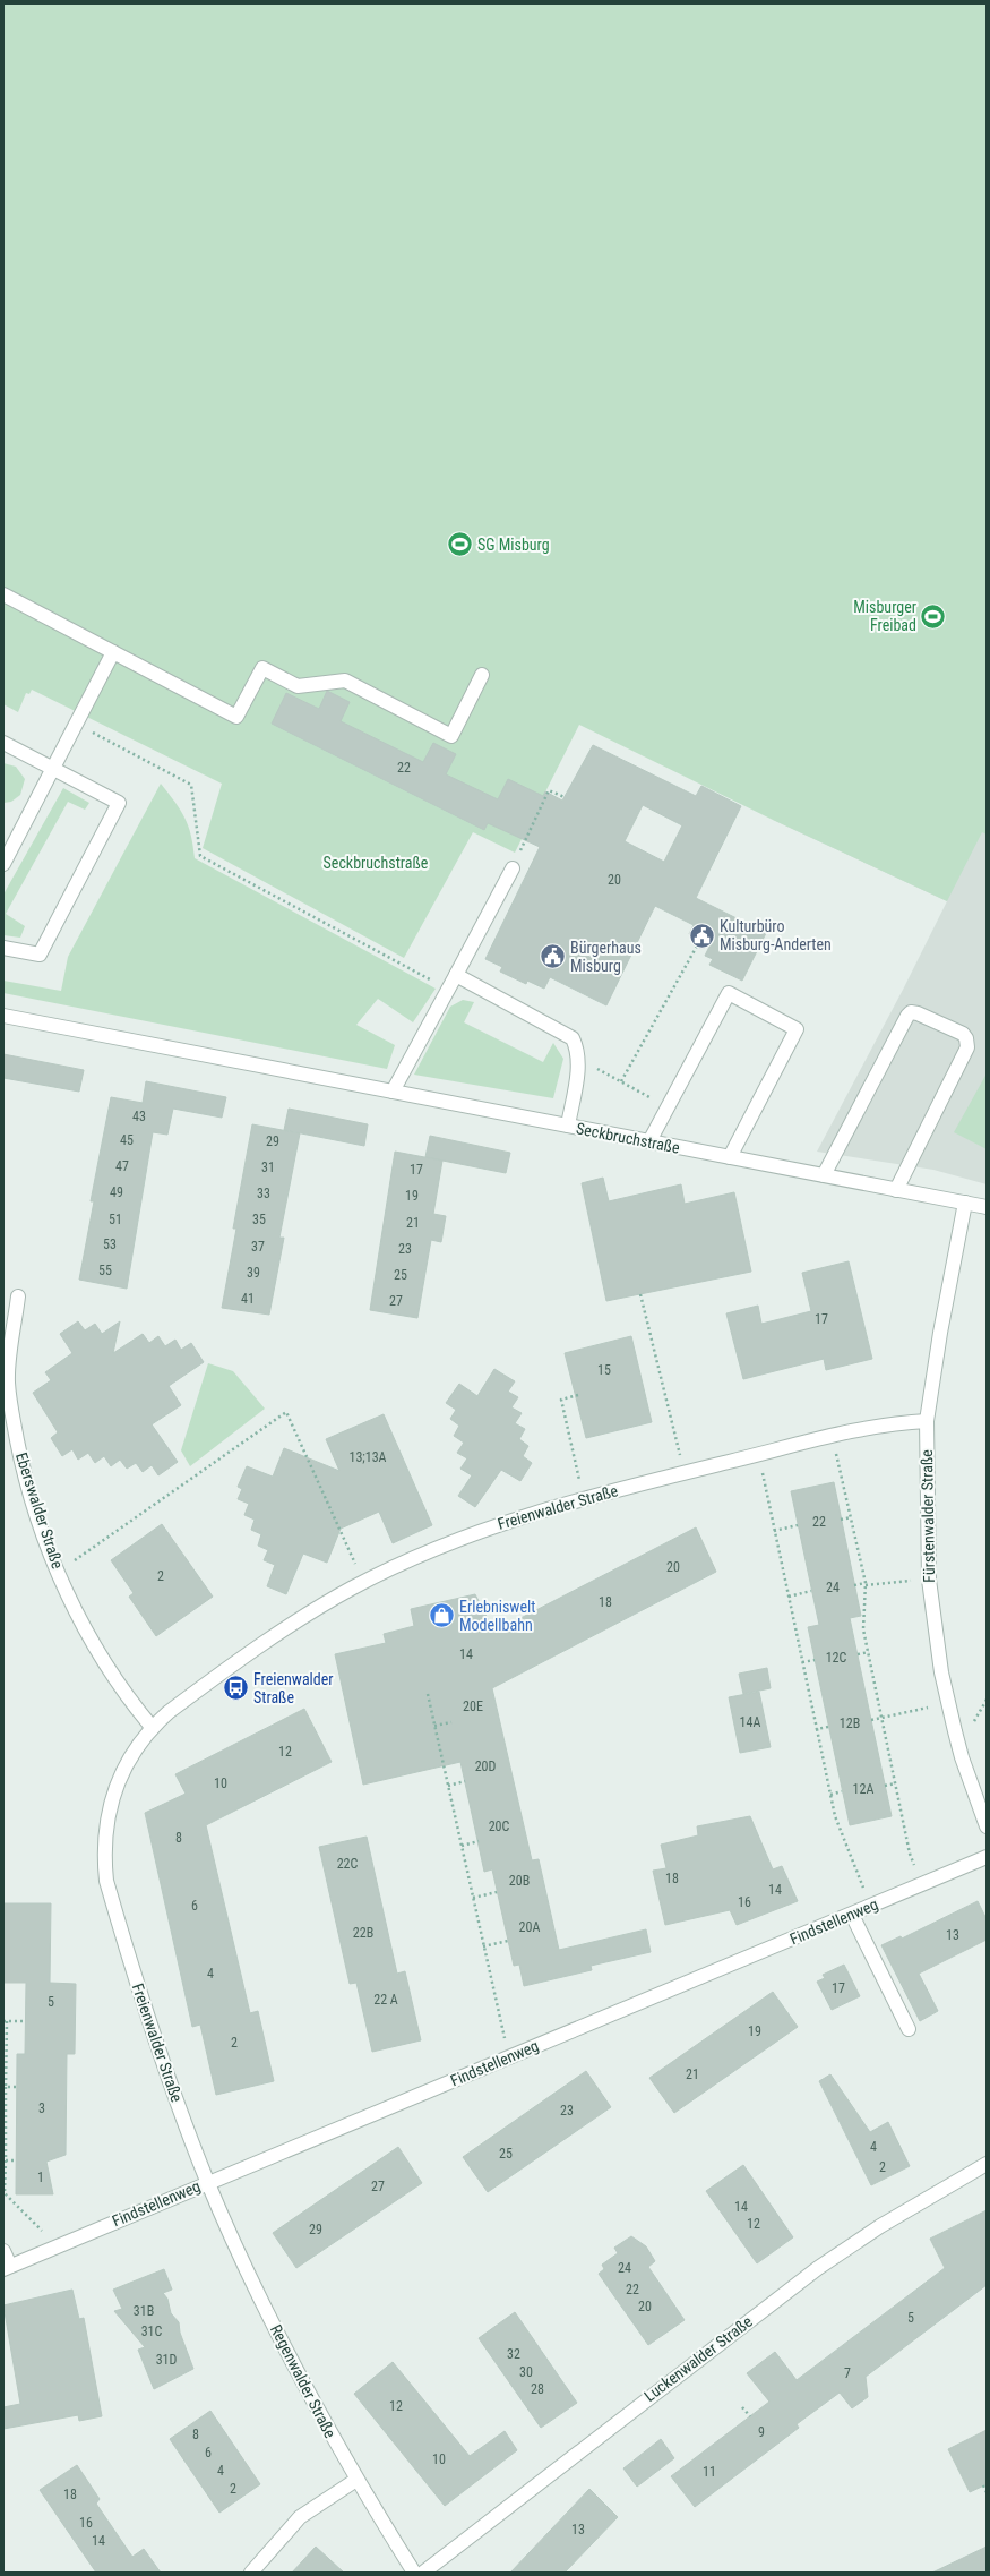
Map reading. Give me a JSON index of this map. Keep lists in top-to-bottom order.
{
  "streets": {
    "street": [
      "Seckbruchstraße",
      "Freienwalder Straße",
      "Eberswalder Straße",
      "Fürstenwalder Straße",
      "Findstellenweg",
      "Luckenwalder Straße",
      "Regenwalder Straße"
    ]
  },
  "crossings": [
    ["Seckbruchstraße", "Fürstenwalder Straße"],
    ["Freienwalder Straße", "Eberswalder Straße"],
    ["Freienwalder Straße", "Fürstenwalder Straße"],
    ["Freienwalder Straße", "Findstellenweg"],
    ["Freienwalder Straße", "Regenwalder Straße"],
    ["Findstellenweg", "Regenwalder Straße"]
  ],
  "parks": ["Seckbruchstraße"],
  "places": {
    "sports": ["SG Misburg", "Misburger Freibad"],
    "public building": ["Kulturbüro Misburg-Anderten", "Bürgerhaus Misburg"],
    "shop": ["Erlebniswelt Modellbahn"],
    "bus stop": ["Freienwalder Straße"]
  },
  "house_numbers": [
    "22",
    "20",
    "43",
    "45",
    "29",
    "47",
    "31",
    "17",
    "49",
    "33",
    "19",
    "51",
    "35",
    "21",
    "53",
    "37",
    "23",
    "55",
    "39",
    "25",
    "41",
    "27",
    "17",
    "15",
    "13;13A",
    "22",
    "20",
    "2",
    "24",
    "18",
    "14",
    "12C",
    "20E",
    "14A",
    "12B",
    "12",
    "20D",
    "10",
    "12A",
    "20C",
    "8",
    "22C",
    "18",
    "20B",
    "14",
    "16",
    "6",
    "20A",
    "22B",
    "13",
    "4",
    "17",
    "22 A",
    "5",
    "19",
    "2",
    "21",
    "3",
    "23",
    "4",
    "25",
    "2",
    "1",
    "27",
    "14",
    "12",
    "29",
    "24",
    "22",
    "20",
    "31B",
    "5",
    "31C",
    "32",
    "31D",
    "30",
    "7",
    "28",
    "12",
    "9",
    "8",
    "6",
    "10",
    "4",
    "11",
    "2",
    "18",
    "16",
    "13",
    "14"
  ]
}
